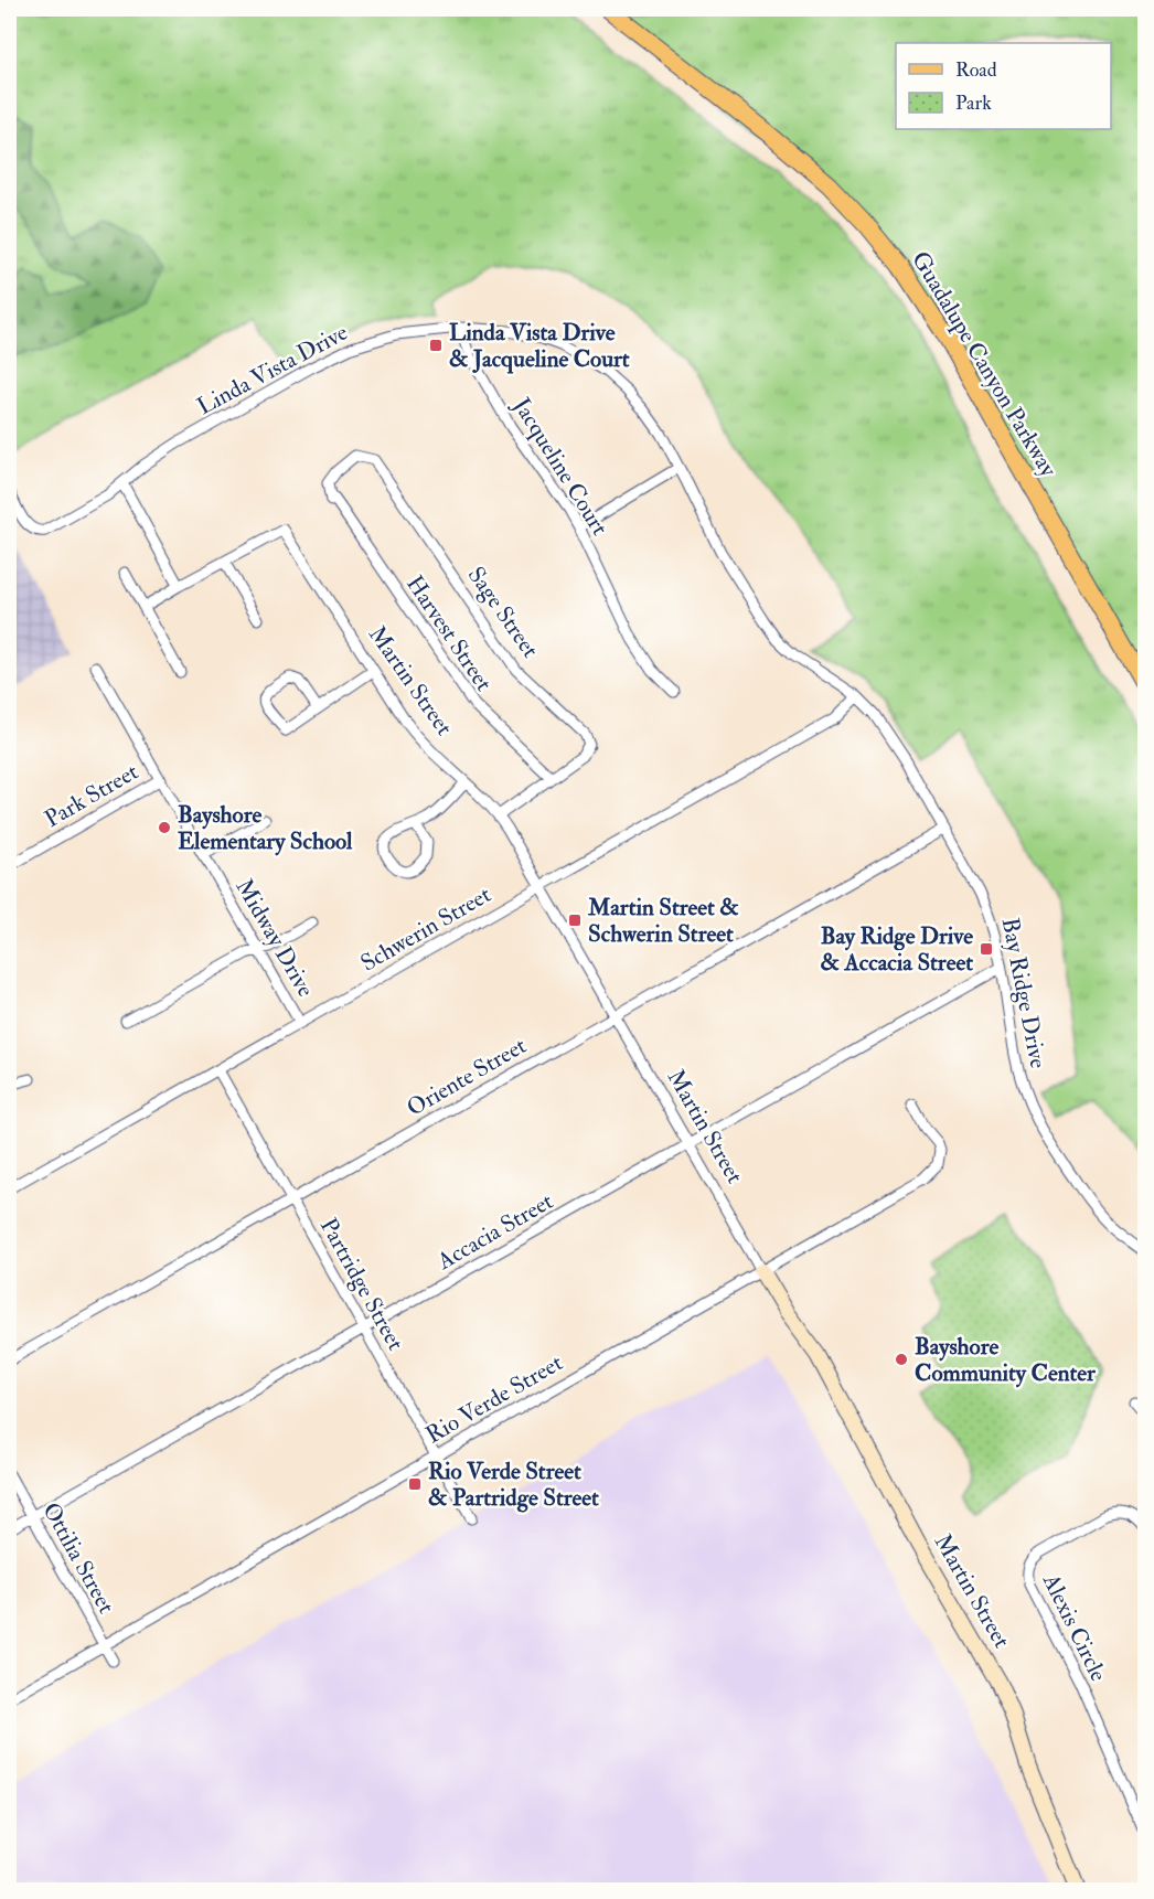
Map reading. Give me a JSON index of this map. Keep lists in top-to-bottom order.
{
  "streets": {
    "main road": ["Guadalupe Canyon Parkway"],
    "street": [
      "Linda Vista Drive",
      "Jacqueline Court",
      "Sage Street",
      "Harvest Street",
      "Martin Street",
      "Park Street",
      "Schwerin Street",
      "Midway Drive",
      "Bay Ridge Drive",
      "Oriente Street",
      "Accacia Street",
      "Partridge Street",
      "Rio Verde Street",
      "Ottilia Street",
      "Alexis Circle"
    ]
  },
  "crossings": [
    ["Linda Vista Drive", "Jacqueline Court"],
    ["Linda Vista Drive", "Schwerin Street"],
    ["Linda Vista Drive", "Bay Ridge Drive"],
    ["Sage Street", "Harvest Street"],
    ["Sage Street", "Martin Street"],
    ["Martin Street", "Schwerin Street"],
    ["Martin Street", "Oriente Street"],
    ["Martin Street", "Accacia Street"],
    ["Martin Street", "Rio Verde Street"],
    ["Park Street", "Midway Drive"],
    ["Schwerin Street", "Midway Drive"],
    ["Schwerin Street", "Bay Ridge Drive"],
    ["Schwerin Street", "Partridge Street"],
    ["Bay Ridge Drive", "Oriente Street"],
    ["Bay Ridge Drive", "Accacia Street"],
    ["Oriente Street", "Partridge Street"],
    ["Accacia Street", "Partridge Street"],
    ["Accacia Street", "Ottilia Street"],
    ["Partridge Street", "Rio Verde Street"],
    ["Rio Verde Street", "Ottilia Street"]
  ],
  "places": {
    "transit": [
      "Linda Vista Drive & Jacqueline Court",
      "Martin Street & Schwerin Street",
      "Bay Ridge Drive & Accacia Street",
      "Rio Verde Street & Partridge Street"
    ],
    "other": ["Bayshore Elementary School", "Bayshore Community Center"]
  },
  "legend": ["Road", "Park"]
}
